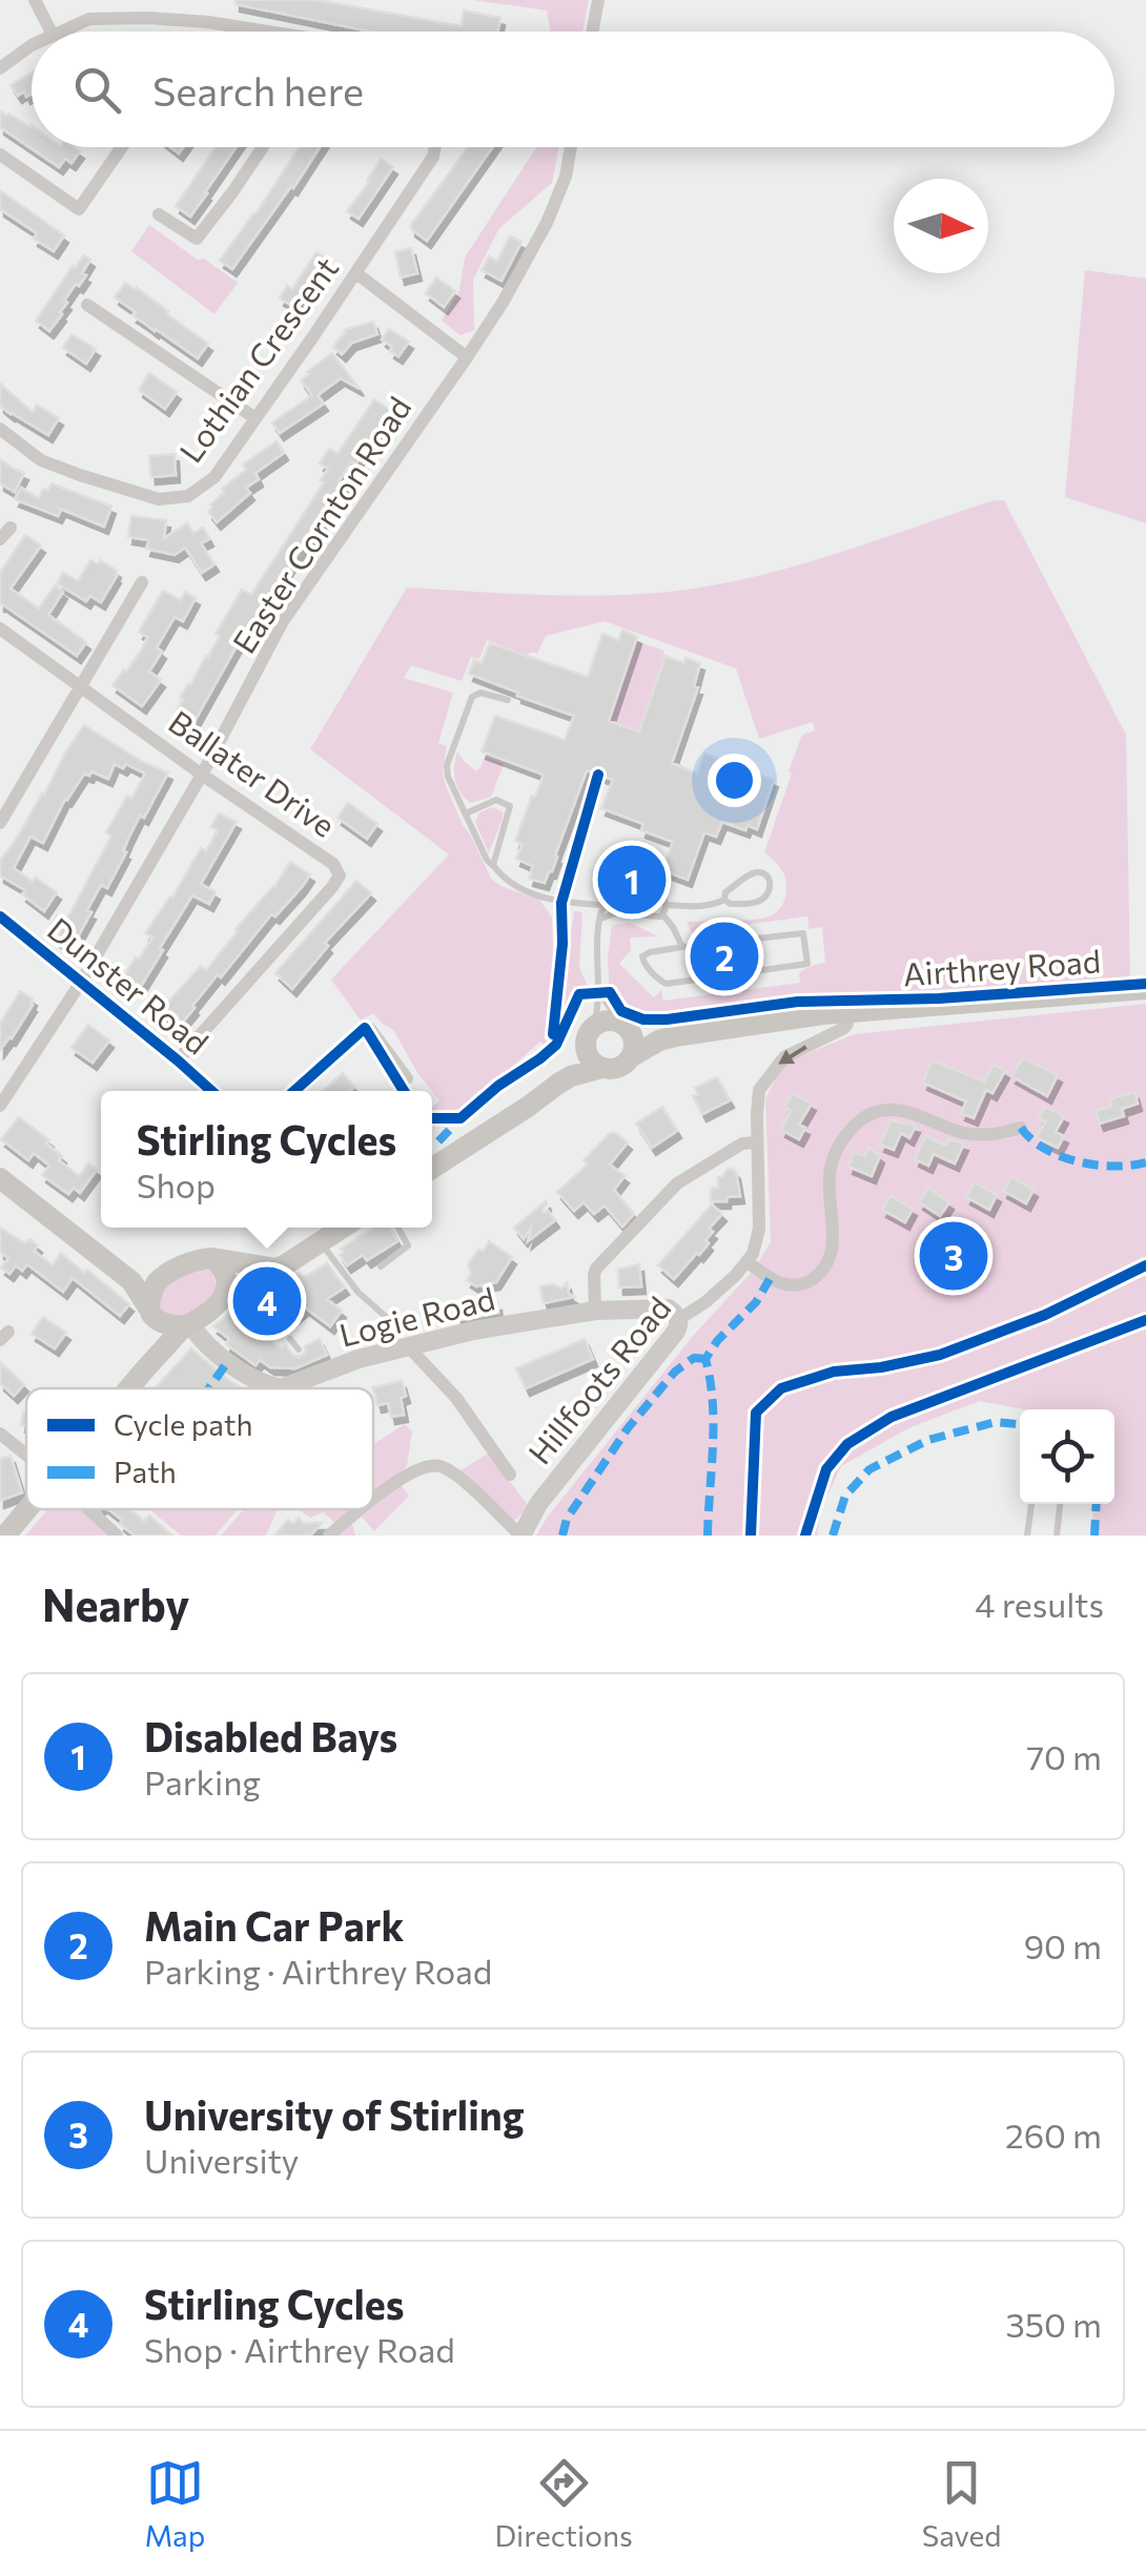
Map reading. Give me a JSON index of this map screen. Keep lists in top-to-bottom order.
{
  "streets": {
    "main road": ["Airthrey Road", "Logie Road", "Hillfoots Road"],
    "street": [
      "Lothian Crescent",
      "Easter Cornton Road",
      "Ballater Drive",
      "Dunster Road"
    ]
  },
  "crossings": [
    ["Easter Cornton Road", "Ballater Drive"],
    ["Easter Cornton Road", "Dunster Road"],
    ["Ballater Drive", "Dunster Road"],
    ["Logie Road", "Hillfoots Road"]
  ],
  "legend": ["Cycle path", "Path"],
  "north": "right",
  "page": {
    "search": "Search here",
    "pins": [
      "1",
      "2",
      "3",
      "4"
    ],
    "popup": ["Stirling Cycles", "Shop"],
    "heading": ["Nearby", "4 results"],
    "list": [
      {
        "mark": "1",
        "name": "Disabled Bays",
        "note": "Parking",
        "value": "70 m"
      },
      {
        "mark": "2",
        "name": "Main Car Park",
        "note": "Parking · Airthrey Road",
        "value": "90 m"
      },
      {
        "mark": "3",
        "name": "University of Stirling",
        "note": "University",
        "value": "260 m"
      },
      {
        "mark": "4",
        "name": "Stirling Cycles",
        "note": "Shop · Airthrey Road",
        "value": "350 m"
      }
    ],
    "nav": ["Map", "Directions", "Saved"]
  }
}
